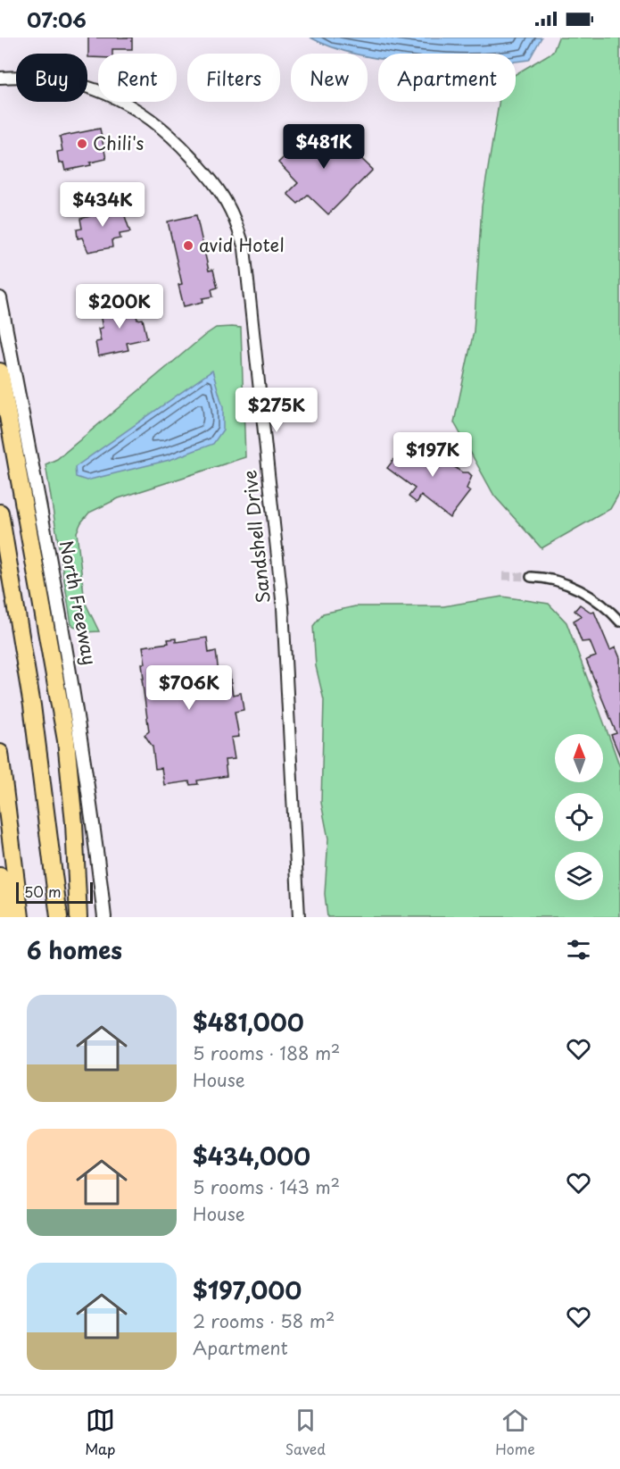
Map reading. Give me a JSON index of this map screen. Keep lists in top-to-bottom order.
{
  "streets": {
    "main road": ["North Freeway"],
    "street": ["Sandshell Drive"]
  },
  "places": ["Chili's", "avid Hotel"],
  "scale_bar": "50 m",
  "north": "top",
  "page": {
    "status": "07:06",
    "chip": [
      "Buy",
      "Rent",
      "Filters",
      "New",
      "Apartment"
    ],
    "price": [
      "$481K",
      "$434K",
      "$200K",
      "$275K",
      "$197K",
      "$706K"
    ],
    "scale": "50 m",
    "heading": "6 homes",
    "list": [
      {
        "name": "$481,000",
        "note": "5 rooms · 188 m² · House"
      },
      {
        "name": "$434,000",
        "note": "5 rooms · 143 m² · House"
      },
      {
        "name": "$197,000",
        "note": "2 rooms · 58 m² · Apartment"
      }
    ],
    "tabs": ["Map", "Saved", "Home"]
  }
}
